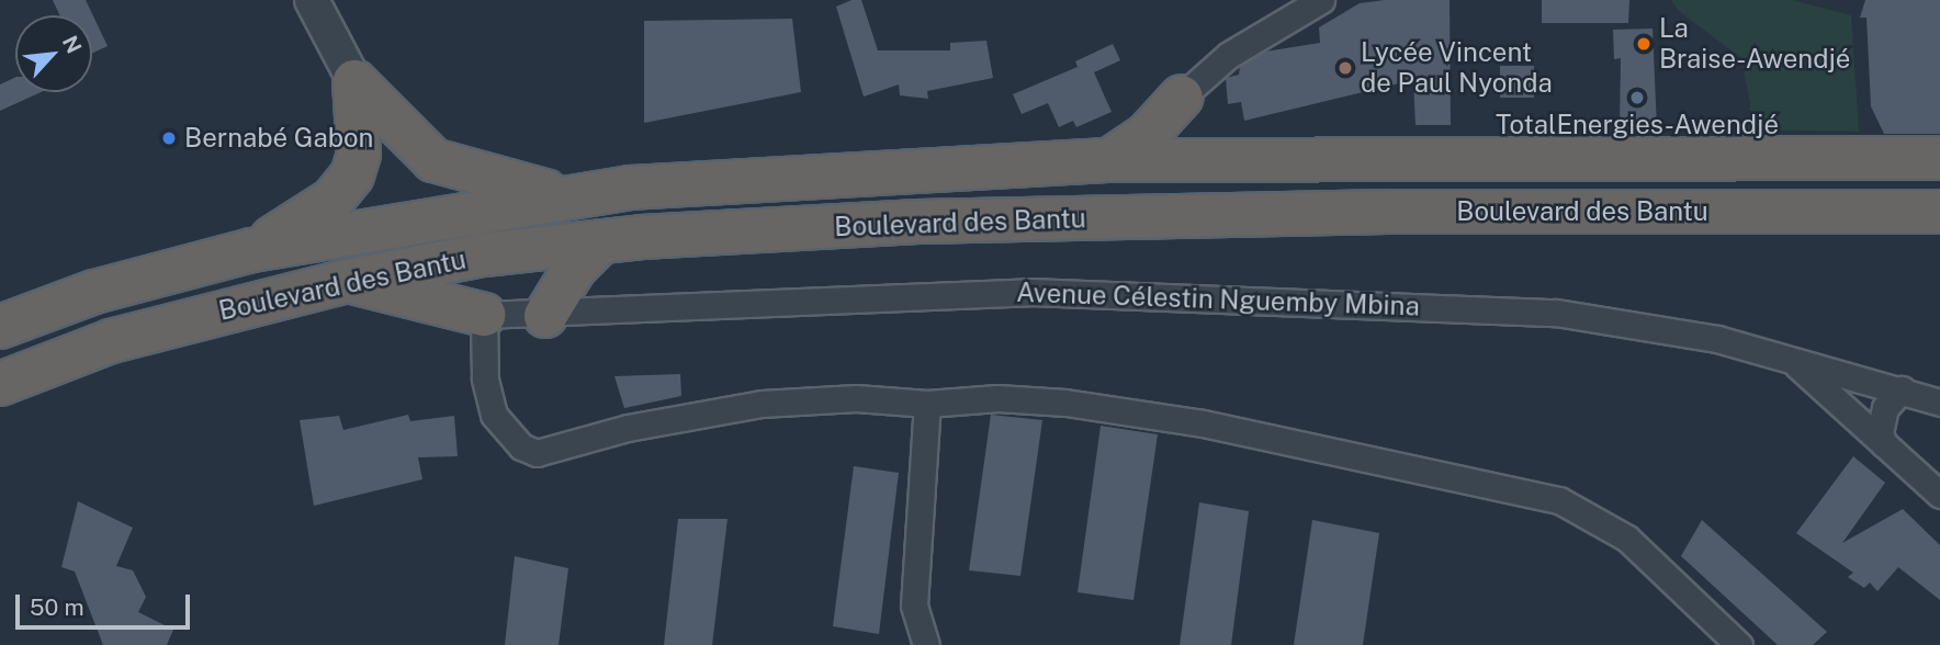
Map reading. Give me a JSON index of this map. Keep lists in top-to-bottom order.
{
  "streets": {
    "highway": ["Boulevard des Bantu"],
    "street": ["Avenue Célestin Nguemby Mbina"]
  },
  "places": [
    "La Braise-Awendjé",
    "Lycée Vincent de Paul Nyonda",
    "TotalEnergies-Awendjé",
    "Bernabé Gabon"
  ],
  "scale_bar": "50 m",
  "north": "top right"
}
